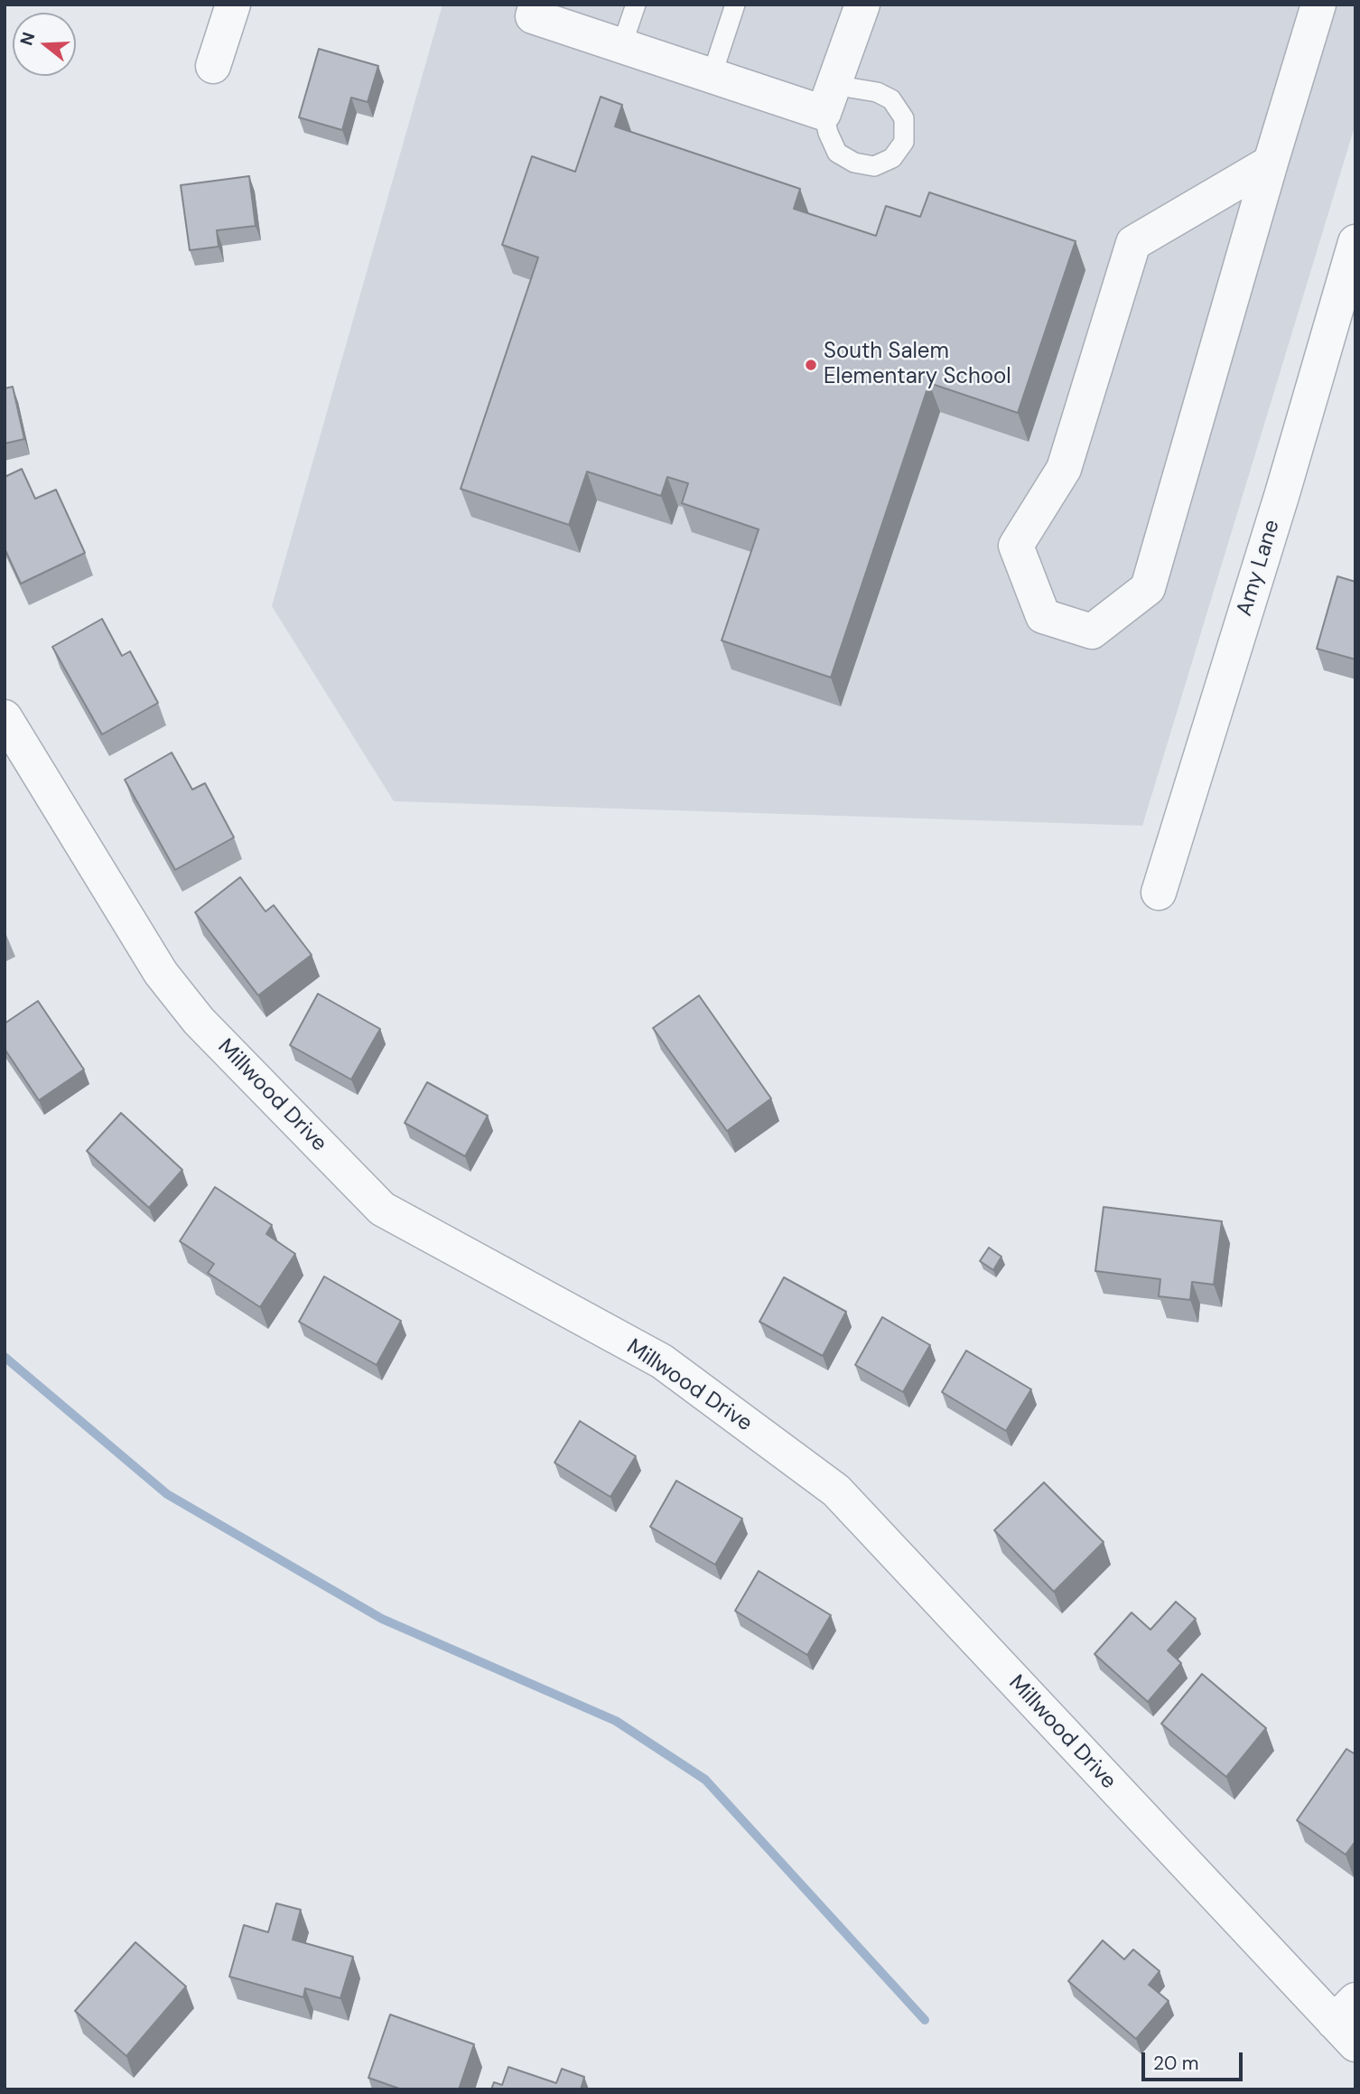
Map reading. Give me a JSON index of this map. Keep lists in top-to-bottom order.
{
  "streets": {
    "street": ["Amy Lane", "Millwood Drive"]
  },
  "places": ["South Salem Elementary School"],
  "scale_bar": "20 m",
  "north": "left"
}
